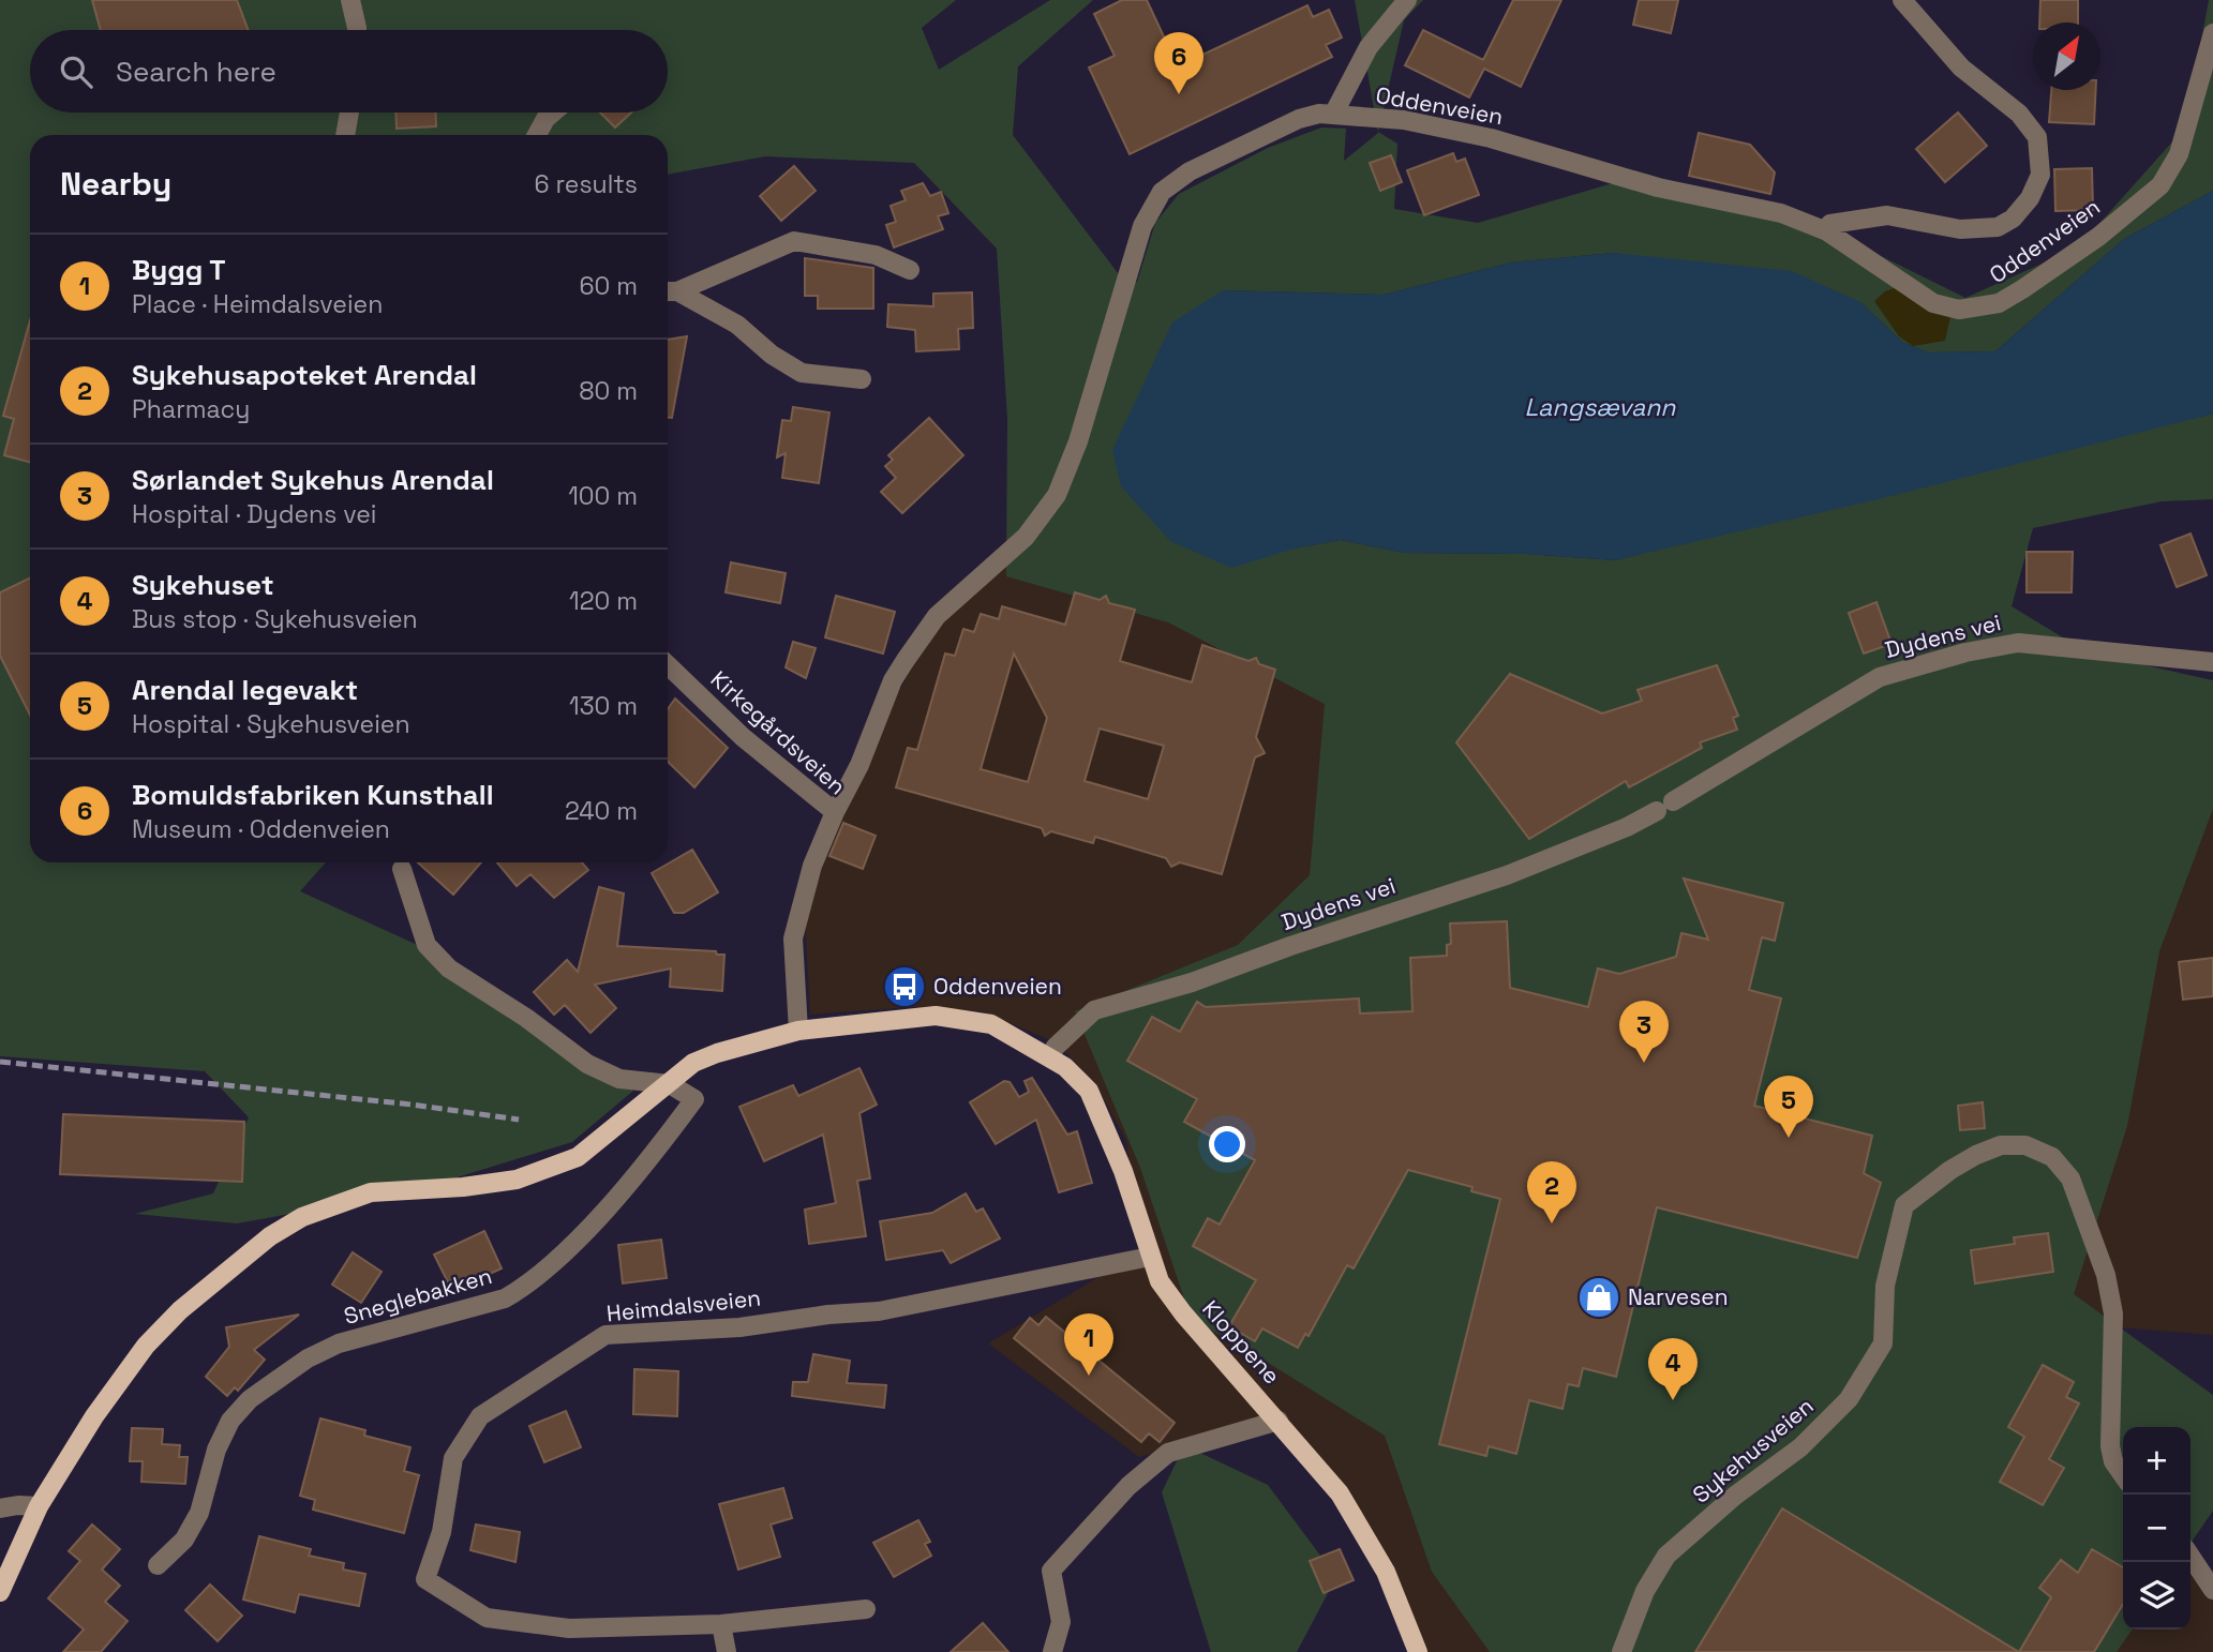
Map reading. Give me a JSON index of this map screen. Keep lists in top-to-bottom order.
{
  "streets": {
    "main road": ["Kloppene"],
    "street": [
      "Oddenveien",
      "Dydens vei",
      "Kirkegårdsveien",
      "Sneglebakken",
      "Heimdalsveien",
      "Sykehusveien"
    ]
  },
  "crossings": [
    ["Oddenveien", "Kirkegårdsveien"],
    ["Dydens vei", "Kloppene"],
    ["Kirkegårdsveien", "Kloppene"],
    ["Sneglebakken", "Kloppene"],
    ["Heimdalsveien", "Kloppene"]
  ],
  "water": ["Langsævann"],
  "places": {
    "bus stop": ["Oddenveien"],
    "shop": ["Narvesen"]
  },
  "north": "top right",
  "page": {
    "search": "Search here",
    "pins": [
      "6",
      "3",
      "5",
      "2",
      "1",
      "4"
    ],
    "heading": ["Nearby", "6 results"],
    "list": [
      {
        "mark": "1",
        "name": "Bygg T",
        "note": "Place · Heimdalsveien",
        "value": "60 m"
      },
      {
        "mark": "2",
        "name": "Sykehusapoteket Arendal",
        "note": "Pharmacy",
        "value": "80 m"
      },
      {
        "mark": "3",
        "name": "Sørlandet Sykehus Arendal",
        "note": "Hospital · Dydens vei",
        "value": "100 m"
      },
      {
        "mark": "4",
        "name": "Sykehuset",
        "note": "Bus stop · Sykehusveien",
        "value": "120 m"
      },
      {
        "mark": "5",
        "name": "Arendal legevakt",
        "note": "Hospital · Sykehusveien",
        "value": "130 m"
      },
      {
        "mark": "6",
        "name": "Bomuldsfabriken Kunsthall",
        "note": "Museum · Oddenveien",
        "value": "240 m"
      }
    ],
    "map_buttons": ["+", "−"]
  }
}
